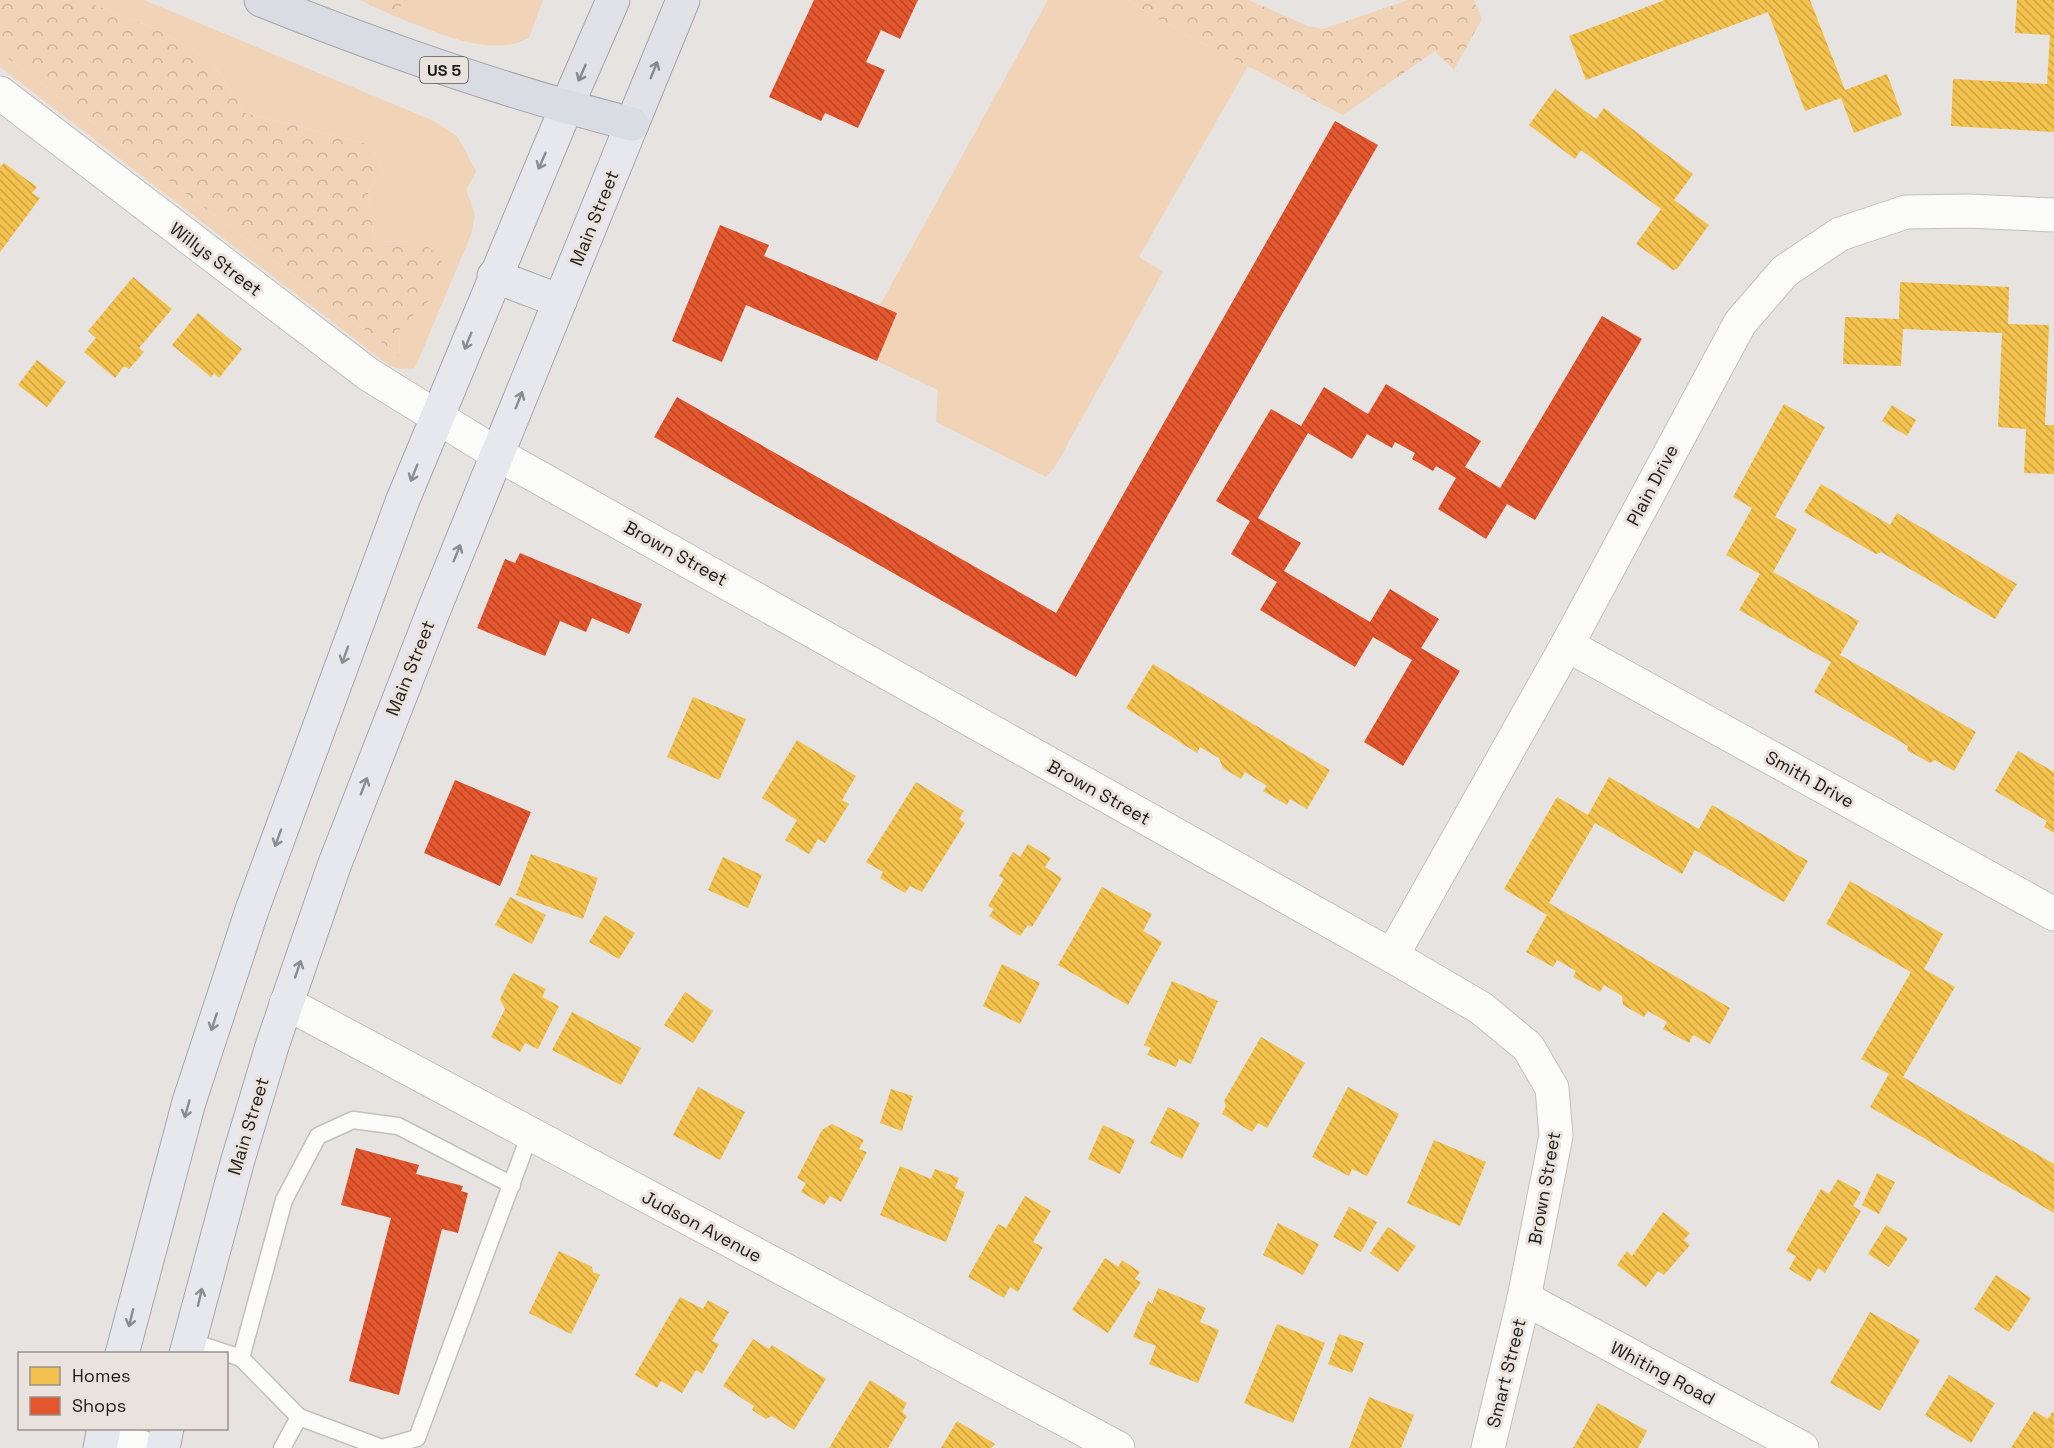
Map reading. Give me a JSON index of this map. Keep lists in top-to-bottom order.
{
  "streets": {
    "highway": ["US 5", "Main Street"],
    "street": [
      "Willys Street",
      "Plain Drive",
      "Brown Street",
      "Smith Drive",
      "Judson Avenue",
      "Smart Street",
      "Whiting Road"
    ]
  },
  "crossings": [
    ["US 5", "Main Street"],
    ["Main Street", "Brown Street"],
    ["Main Street", "Judson Avenue"],
    ["Willys Street", "Brown Street"],
    ["Plain Drive", "Brown Street"],
    ["Plain Drive", "Smith Drive"],
    ["Brown Street", "Smart Street"],
    ["Brown Street", "Whiting Road"],
    ["Smart Street", "Whiting Road"]
  ],
  "one_way": ["Main Street"],
  "legend": ["Homes", "Shops"]
}
